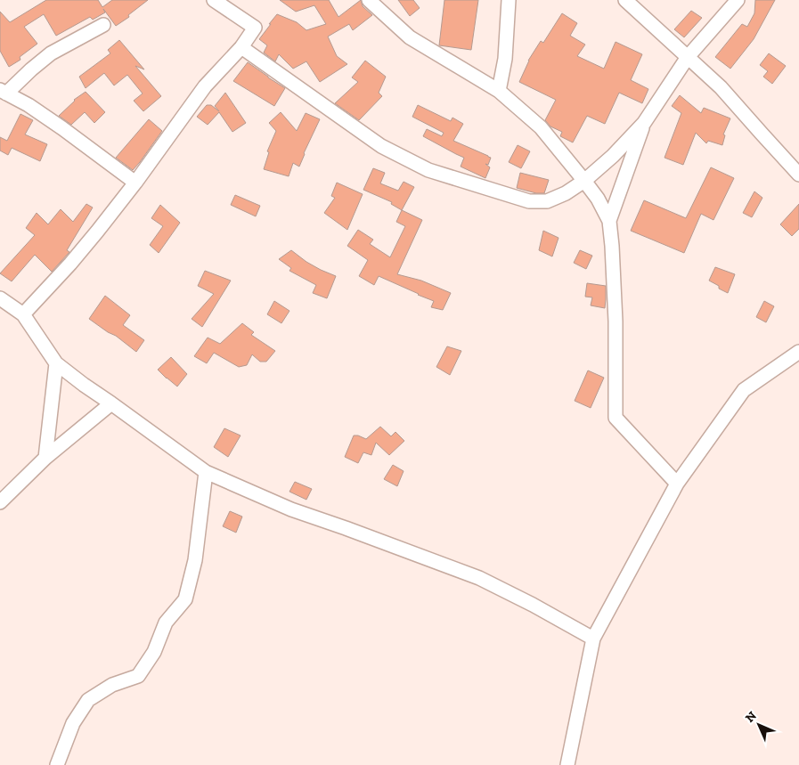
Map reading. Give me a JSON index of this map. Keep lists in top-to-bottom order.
{
  "north": "top left"
}
